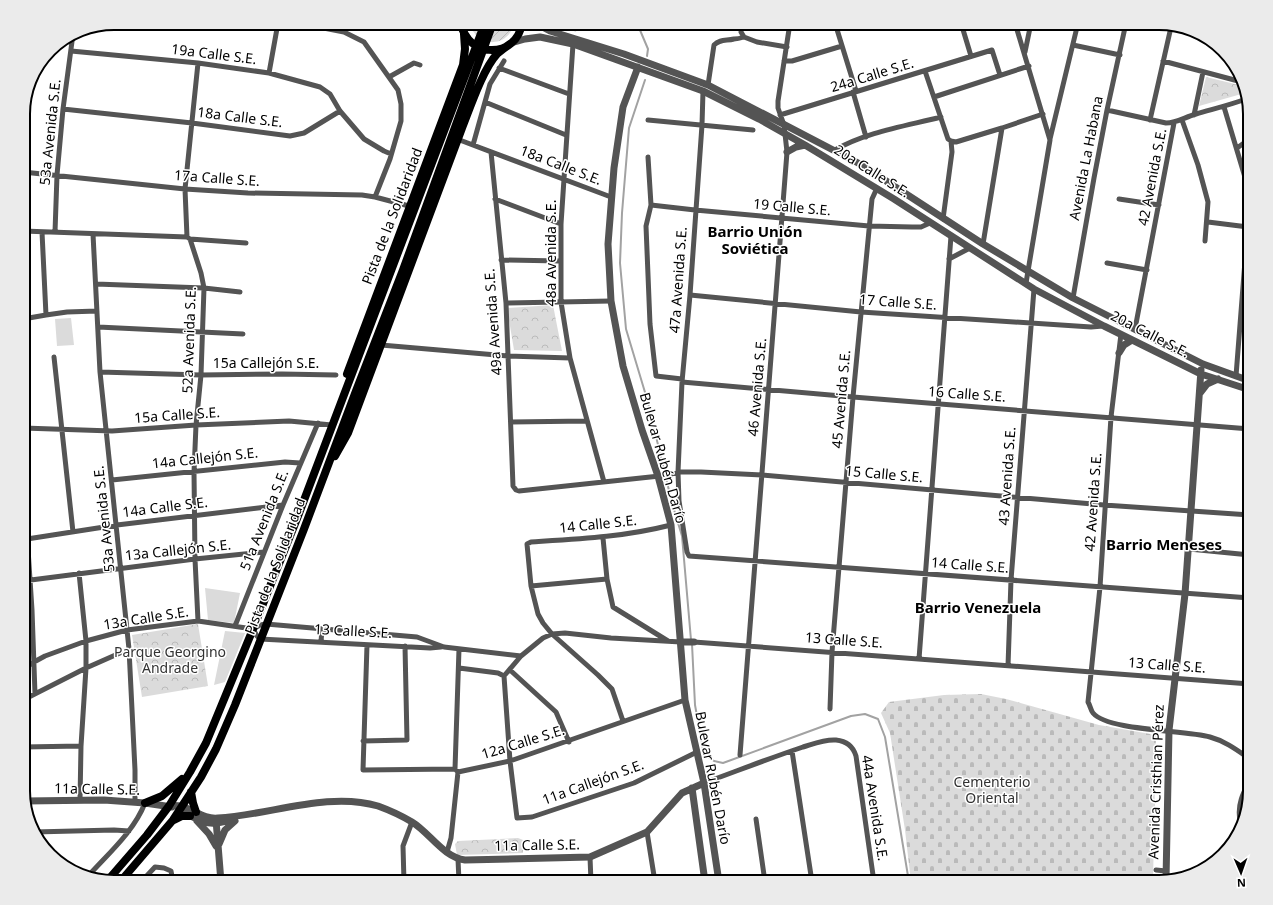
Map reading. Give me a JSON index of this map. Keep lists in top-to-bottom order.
{
  "streets": {
    "main road": ["Pista de la Solidaridad"],
    "street": [
      "19a Calle S.E.",
      "24a Calle S.E.",
      "18a Calle S.E.",
      "53a Avenida S.E.",
      "Avenida La Habana",
      "20a Calle S.E.",
      "42 Avenida S.E.",
      "17a Calle S.E.",
      "19 Calle S.E.",
      "48a Avenida S.E.",
      "47a Avenida S.E.",
      "17 Calle S.E.",
      "49a Avenida S.E.",
      "52a Avenida S.E.",
      "15a Callejón S.E.",
      "46 Avenida S.E.",
      "16 Calle S.E.",
      "45 Avenida S.E.",
      "15a Calle S.E.",
      "14a Callejón S.E.",
      "Bulevar Rubén Darío",
      "15 Calle S.E.",
      "43 Avenida S.E.",
      "14a Calle S.E.",
      "51a Avenida S.E.",
      "14 Calle S.E.",
      "13a Callejón S.E.",
      "13a Calle S.E.",
      "13 Calle S.E.",
      "12a Calle S.E.",
      "11a Callejón S.E.",
      "Avenida Cristhian Pérez",
      "11a Calle S.E.",
      "44a Avenida S.E."
    ]
  },
  "crossings": [
    ["19a Calle S.E.", "18a Calle S.E."],
    ["19a Calle S.E.", "53a Avenida S.E."],
    ["19a Calle S.E.", "52a Avenida S.E."],
    ["24a Calle S.E.", "46 Avenida S.E."],
    ["18a Calle S.E.", "53a Avenida S.E."],
    ["18a Calle S.E.", "48a Avenida S.E."],
    ["18a Calle S.E.", "49a Avenida S.E."],
    ["18a Calle S.E.", "52a Avenida S.E."],
    ["18a Calle S.E.", "Bulevar Rubén Darío"],
    ["53a Avenida S.E.", "17a Calle S.E."],
    ["53a Avenida S.E.", "15a Callejón S.E."],
    ["53a Avenida S.E.", "15a Calle S.E."],
    ["53a Avenida S.E.", "14a Callejón S.E."],
    ["53a Avenida S.E.", "14a Calle S.E."],
    ["53a Avenida S.E.", "13a Callejón S.E."],
    ["53a Avenida S.E.", "13a Calle S.E."],
    ["53a Avenida S.E.", "11a Calle S.E."],
    ["Avenida La Habana", "20a Calle S.E."],
    ["20a Calle S.E.", "42 Avenida S.E."],
    ["20a Calle S.E.", "19 Calle S.E."],
    ["20a Calle S.E.", "48a Avenida S.E."],
    ["20a Calle S.E.", "47a Avenida S.E."],
    ["20a Calle S.E.", "17 Calle S.E."],
    ["20a Calle S.E.", "46 Avenida S.E."],
    ["20a Calle S.E.", "45 Avenida S.E."],
    ["20a Calle S.E.", "Bulevar Rubén Darío"],
    ["20a Calle S.E.", "43 Avenida S.E."],
    ["20a Calle S.E.", "Avenida Cristhian Pérez"],
    ["42 Avenida S.E.", "16 Calle S.E."],
    ["42 Avenida S.E.", "15 Calle S.E."],
    ["42 Avenida S.E.", "14 Calle S.E."],
    ["42 Avenida S.E.", "13 Calle S.E."],
    ["42 Avenida S.E.", "Avenida Cristhian Pérez"],
    ["17a Calle S.E.", "Pista de la Solidaridad"],
    ["17a Calle S.E.", "52a Avenida S.E."],
    ["19 Calle S.E.", "47a Avenida S.E."],
    ["19 Calle S.E.", "46 Avenida S.E."],
    ["19 Calle S.E.", "16 Calle S.E."],
    ["19 Calle S.E.", "45 Avenida S.E."],
    ["Pista de la Solidaridad", "15a Calle S.E."],
    ["Pista de la Solidaridad", "13a Calle S.E."],
    ["Pista de la Solidaridad", "13 Calle S.E."],
    ["Pista de la Solidaridad", "11a Calle S.E."],
    ["48a Avenida S.E.", "15 Calle S.E."],
    ["47a Avenida S.E.", "17 Calle S.E."],
    ["47a Avenida S.E.", "16 Calle S.E."],
    ["47a Avenida S.E.", "15 Calle S.E."],
    ["47a Avenida S.E.", "14 Calle S.E."],
    ["17 Calle S.E.", "46 Avenida S.E."],
    ["17 Calle S.E.", "45 Avenida S.E."],
    ["17 Calle S.E.", "43 Avenida S.E."],
    ["49a Avenida S.E.", "15 Calle S.E."],
    ["52a Avenida S.E.", "15a Callejón S.E."],
    ["52a Avenida S.E.", "15a Calle S.E."],
    ["52a Avenida S.E.", "14a Callejón S.E."],
    ["52a Avenida S.E.", "14a Calle S.E."],
    ["52a Avenida S.E.", "13a Callejón S.E."],
    ["52a Avenida S.E.", "13a Calle S.E."],
    ["46 Avenida S.E.", "16 Calle S.E."],
    ["46 Avenida S.E.", "15 Calle S.E."],
    ["46 Avenida S.E.", "14 Calle S.E."],
    ["46 Avenida S.E.", "13 Calle S.E."],
    ["16 Calle S.E.", "45 Avenida S.E."],
    ["16 Calle S.E.", "43 Avenida S.E."],
    ["16 Calle S.E.", "Avenida Cristhian Pérez"],
    ["45 Avenida S.E.", "15 Calle S.E."],
    ["45 Avenida S.E.", "14 Calle S.E."],
    ["45 Avenida S.E.", "13 Calle S.E."],
    ["15a Calle S.E.", "51a Avenida S.E."],
    ["14a Callejón S.E.", "51a Avenida S.E."],
    ["Bulevar Rubén Darío", "15 Calle S.E."],
    ["Bulevar Rubén Darío", "14 Calle S.E."],
    ["Bulevar Rubén Darío", "13 Calle S.E."],
    ["Bulevar Rubén Darío", "12a Calle S.E."],
    ["Bulevar Rubén Darío", "11a Callejón S.E."],
    ["Bulevar Rubén Darío", "11a Calle S.E."],
    ["15 Calle S.E.", "43 Avenida S.E."],
    ["15 Calle S.E.", "Avenida Cristhian Pérez"],
    ["43 Avenida S.E.", "14 Calle S.E."],
    ["43 Avenida S.E.", "13 Calle S.E."],
    ["14a Calle S.E.", "51a Avenida S.E."],
    ["51a Avenida S.E.", "13a Callejón S.E."],
    ["51a Avenida S.E.", "13a Calle S.E."],
    ["14 Calle S.E.", "Avenida Cristhian Pérez"],
    ["13 Calle S.E.", "Avenida Cristhian Pérez"],
    ["12a Calle S.E.", "11a Callejón S.E."],
    ["11a Calle S.E.", "44a Avenida S.E."]
  ],
  "districts": ["Barrio Unión Soviética", "Barrio Meneses", "Barrio Venezuela"],
  "parks": ["Parque Georgino Andrade", "Cementerio Oriental"],
  "north": "bottom"
}
